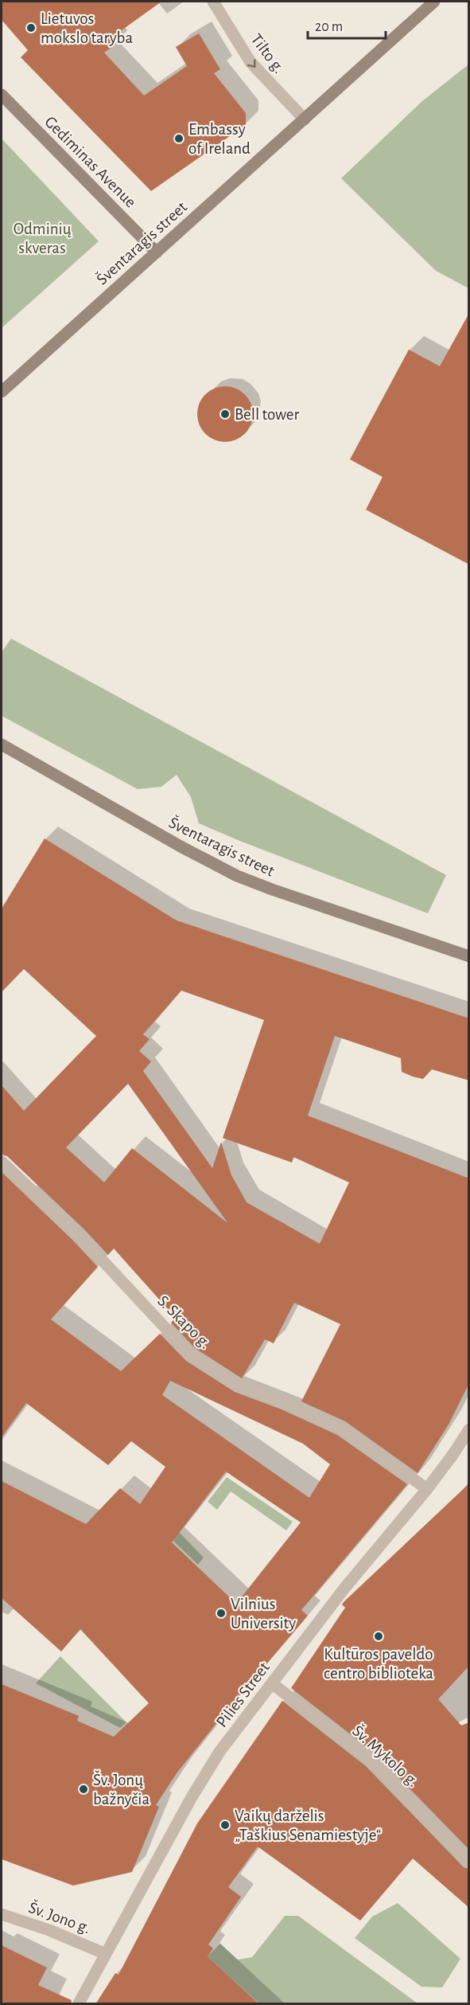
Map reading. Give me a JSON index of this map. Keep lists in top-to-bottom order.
{
  "streets": {
    "main road": ["Gediminas Avenue", "Šventaragis street"],
    "street": [
      "Tilto g.",
      "S. Skapo g.",
      "Pilies Street",
      "Šv. Mykolo g.",
      "Šv. Jono g."
    ]
  },
  "crossings": [
    ["Tilto g.", "Šventaragis street"],
    ["Gediminas Avenue", "Šventaragis street"],
    ["S. Skapo g.", "Pilies Street"],
    ["Pilies Street", "Šv. Mykolo g."],
    ["Pilies Street", "Šv. Jono g."]
  ],
  "one_way": ["Tilto g."],
  "parks": ["Odminių skveras"],
  "places": [
    "Lietuvos mokslo taryba",
    "Embassy of Ireland",
    "Bell tower",
    "Vilnius University",
    "Kultūros paveldo centro biblioteka",
    "Šv. Jonų bažnyčia",
    "Vaikų darželis „Taškius Senamiestyje“"
  ],
  "scale_bar": "20 m"
}
